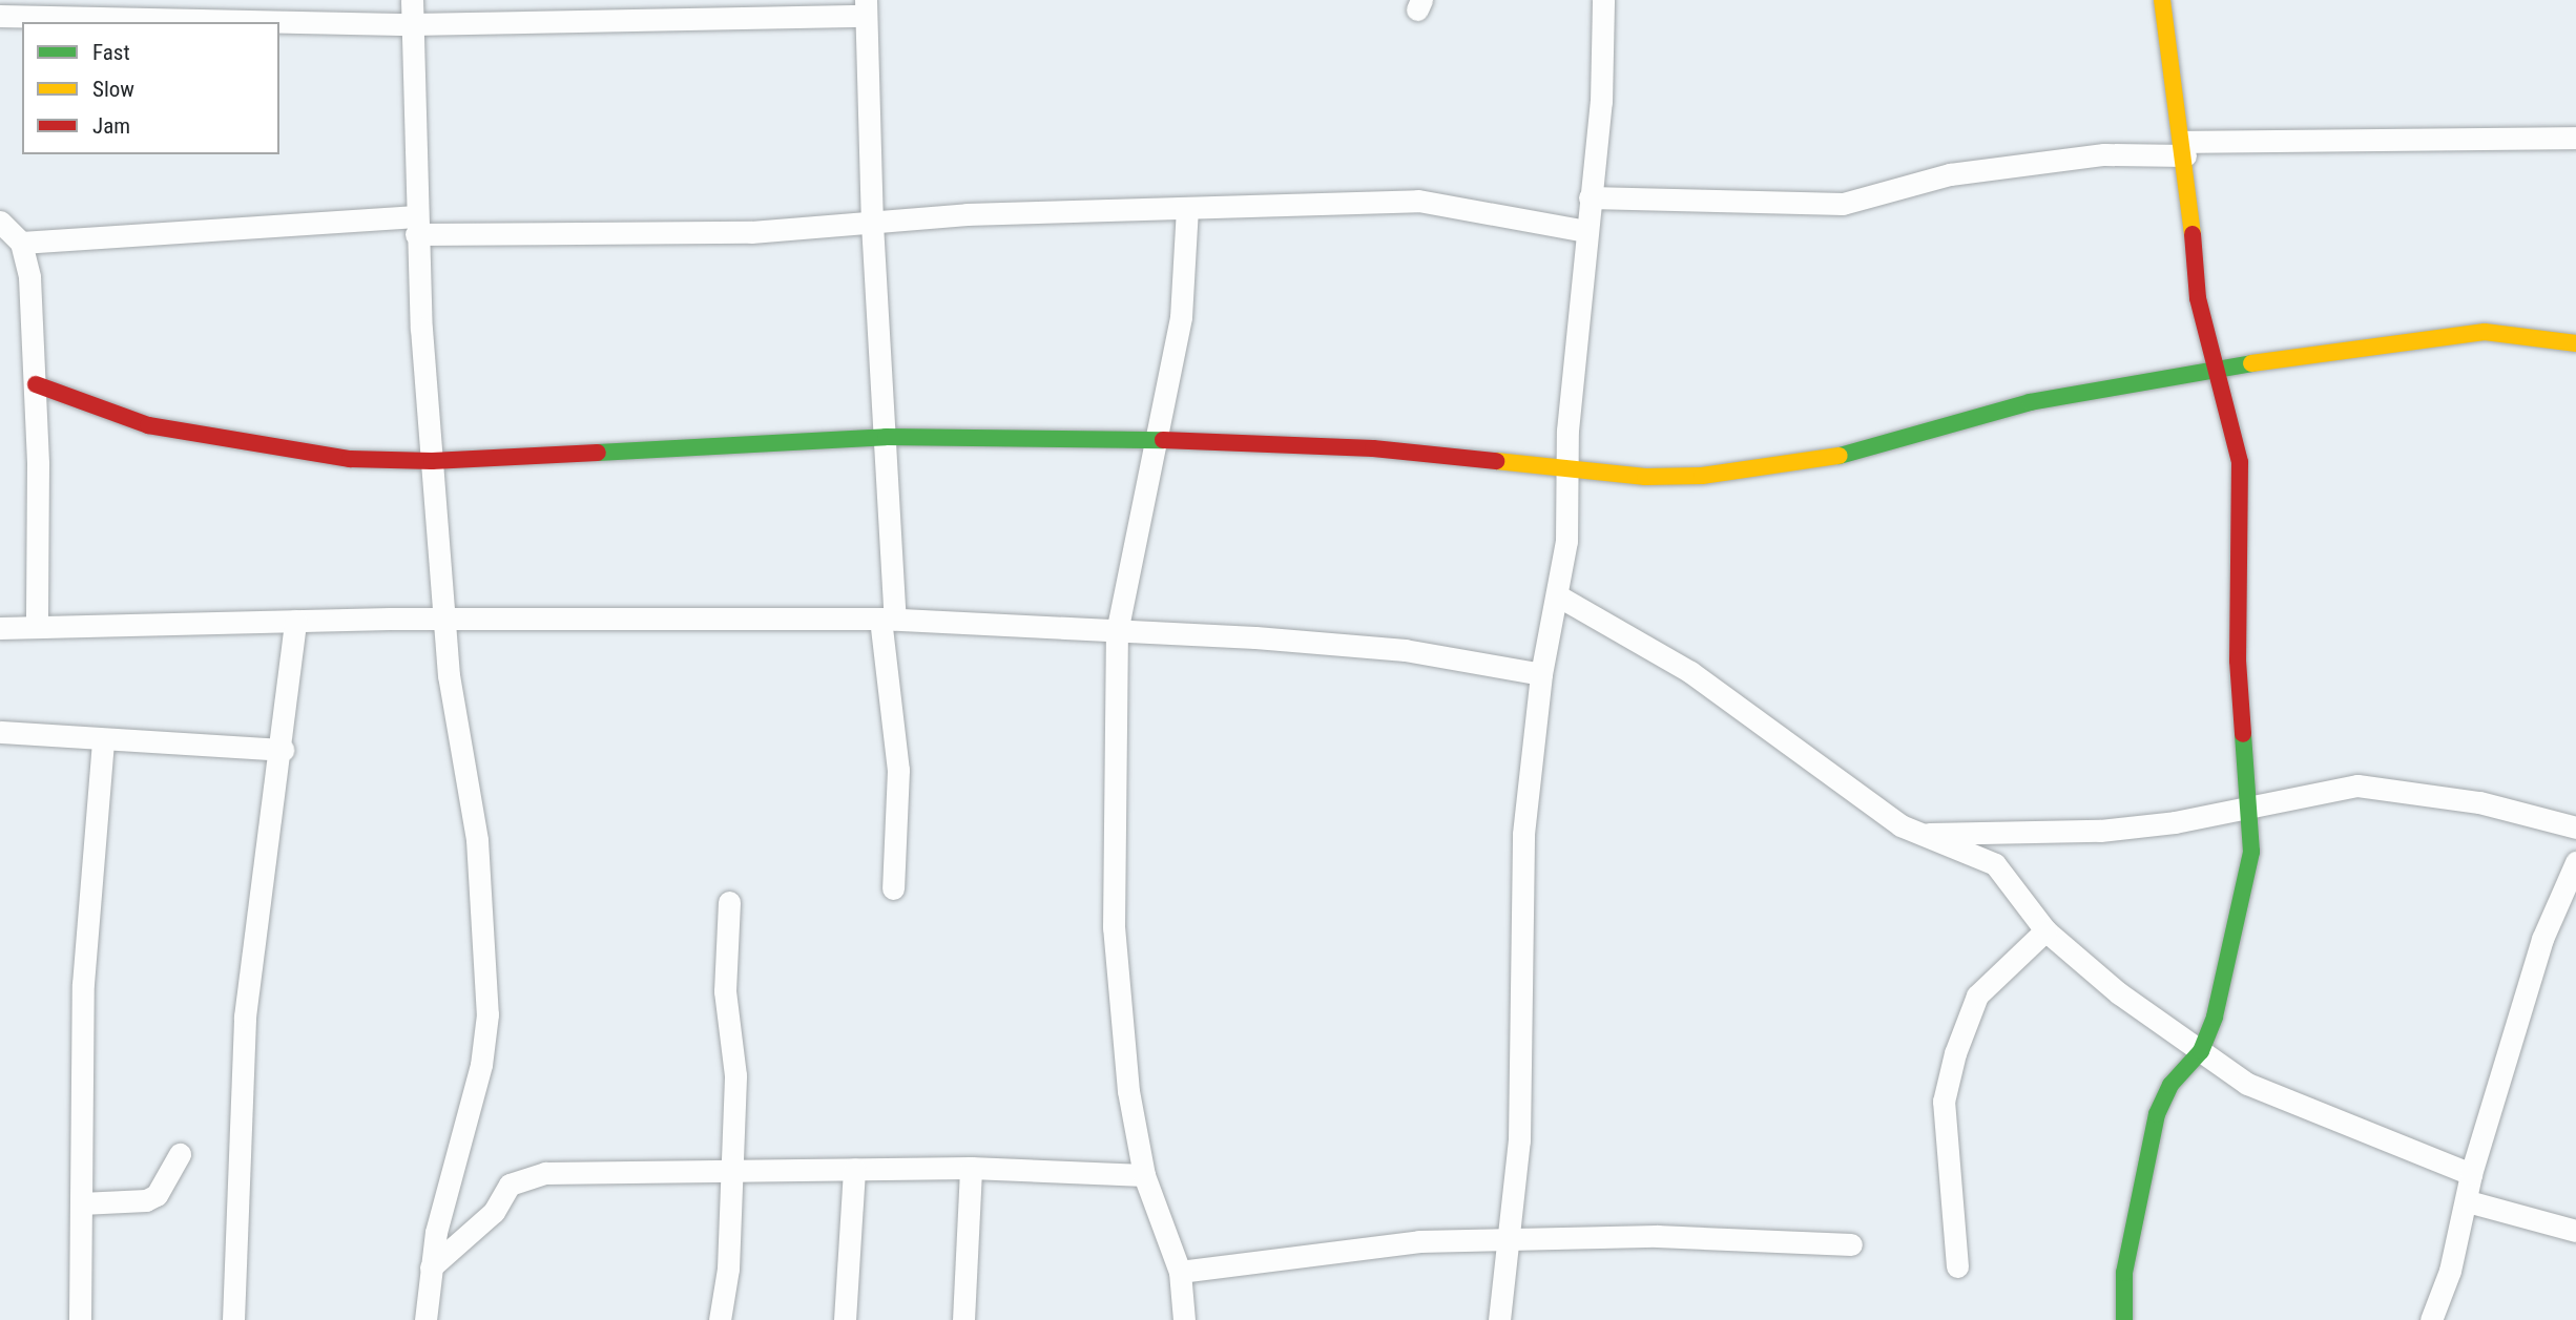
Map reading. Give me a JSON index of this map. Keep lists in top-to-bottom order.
{
  "legend": ["Fast", "Slow", "Jam"]
}
